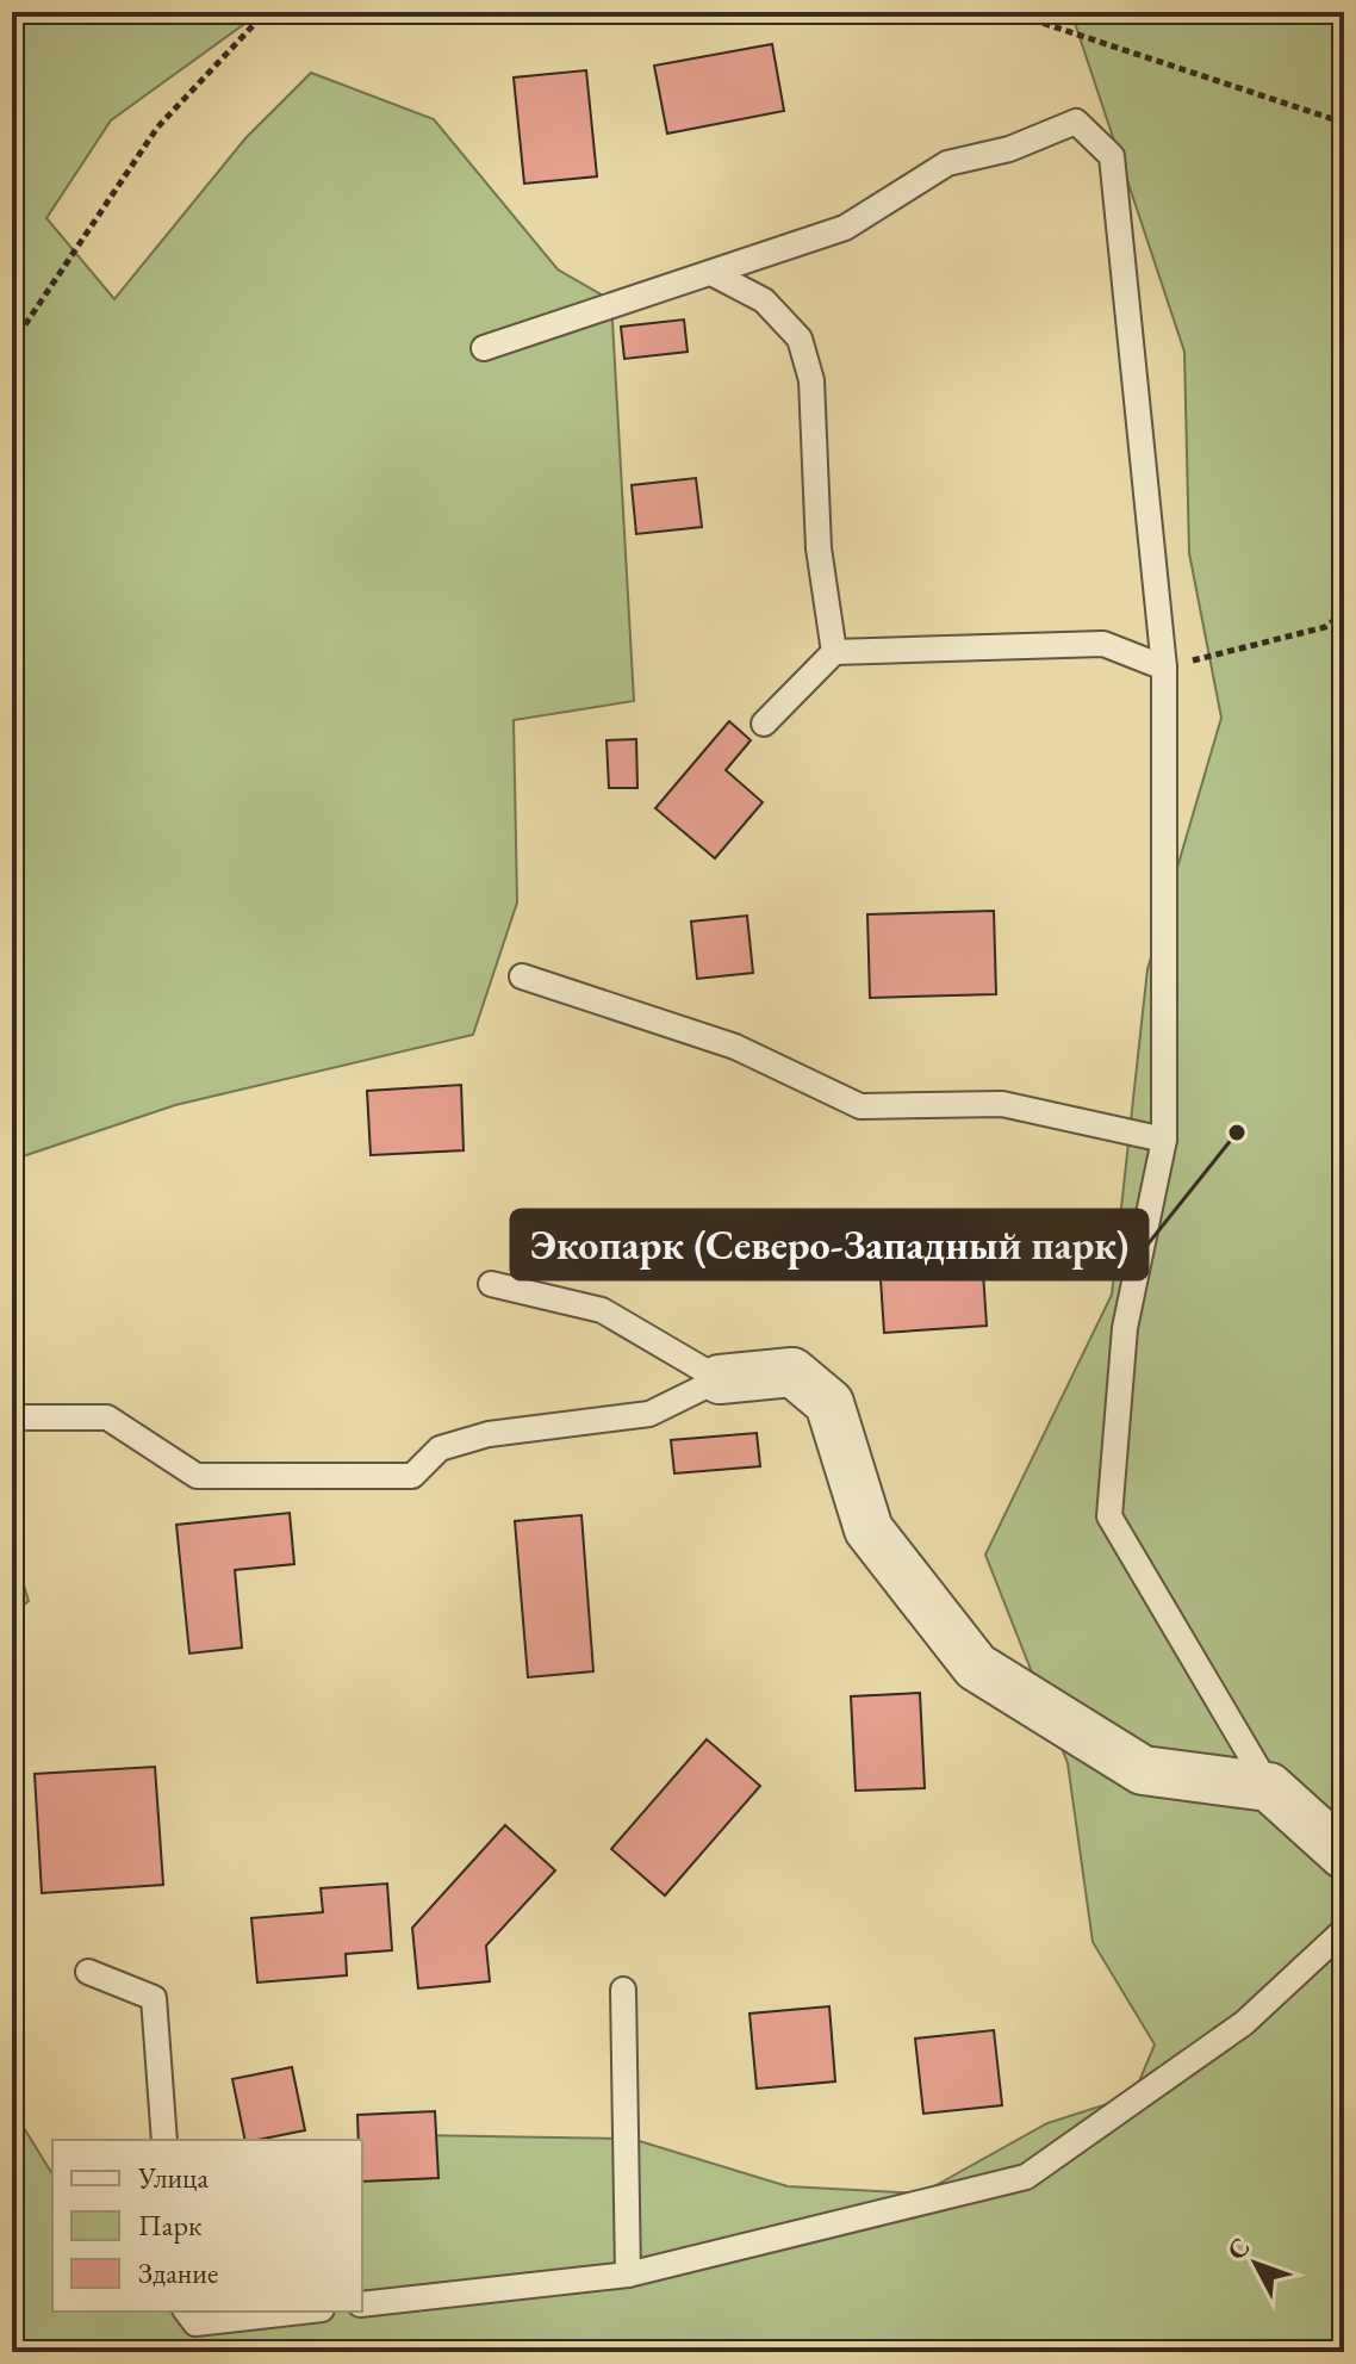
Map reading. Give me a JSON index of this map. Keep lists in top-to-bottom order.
{
  "places": ["Экопарк (Северо-Западный парк)"],
  "legend": ["Улица", "Парк", "Здание"],
  "north": "top left"
}
